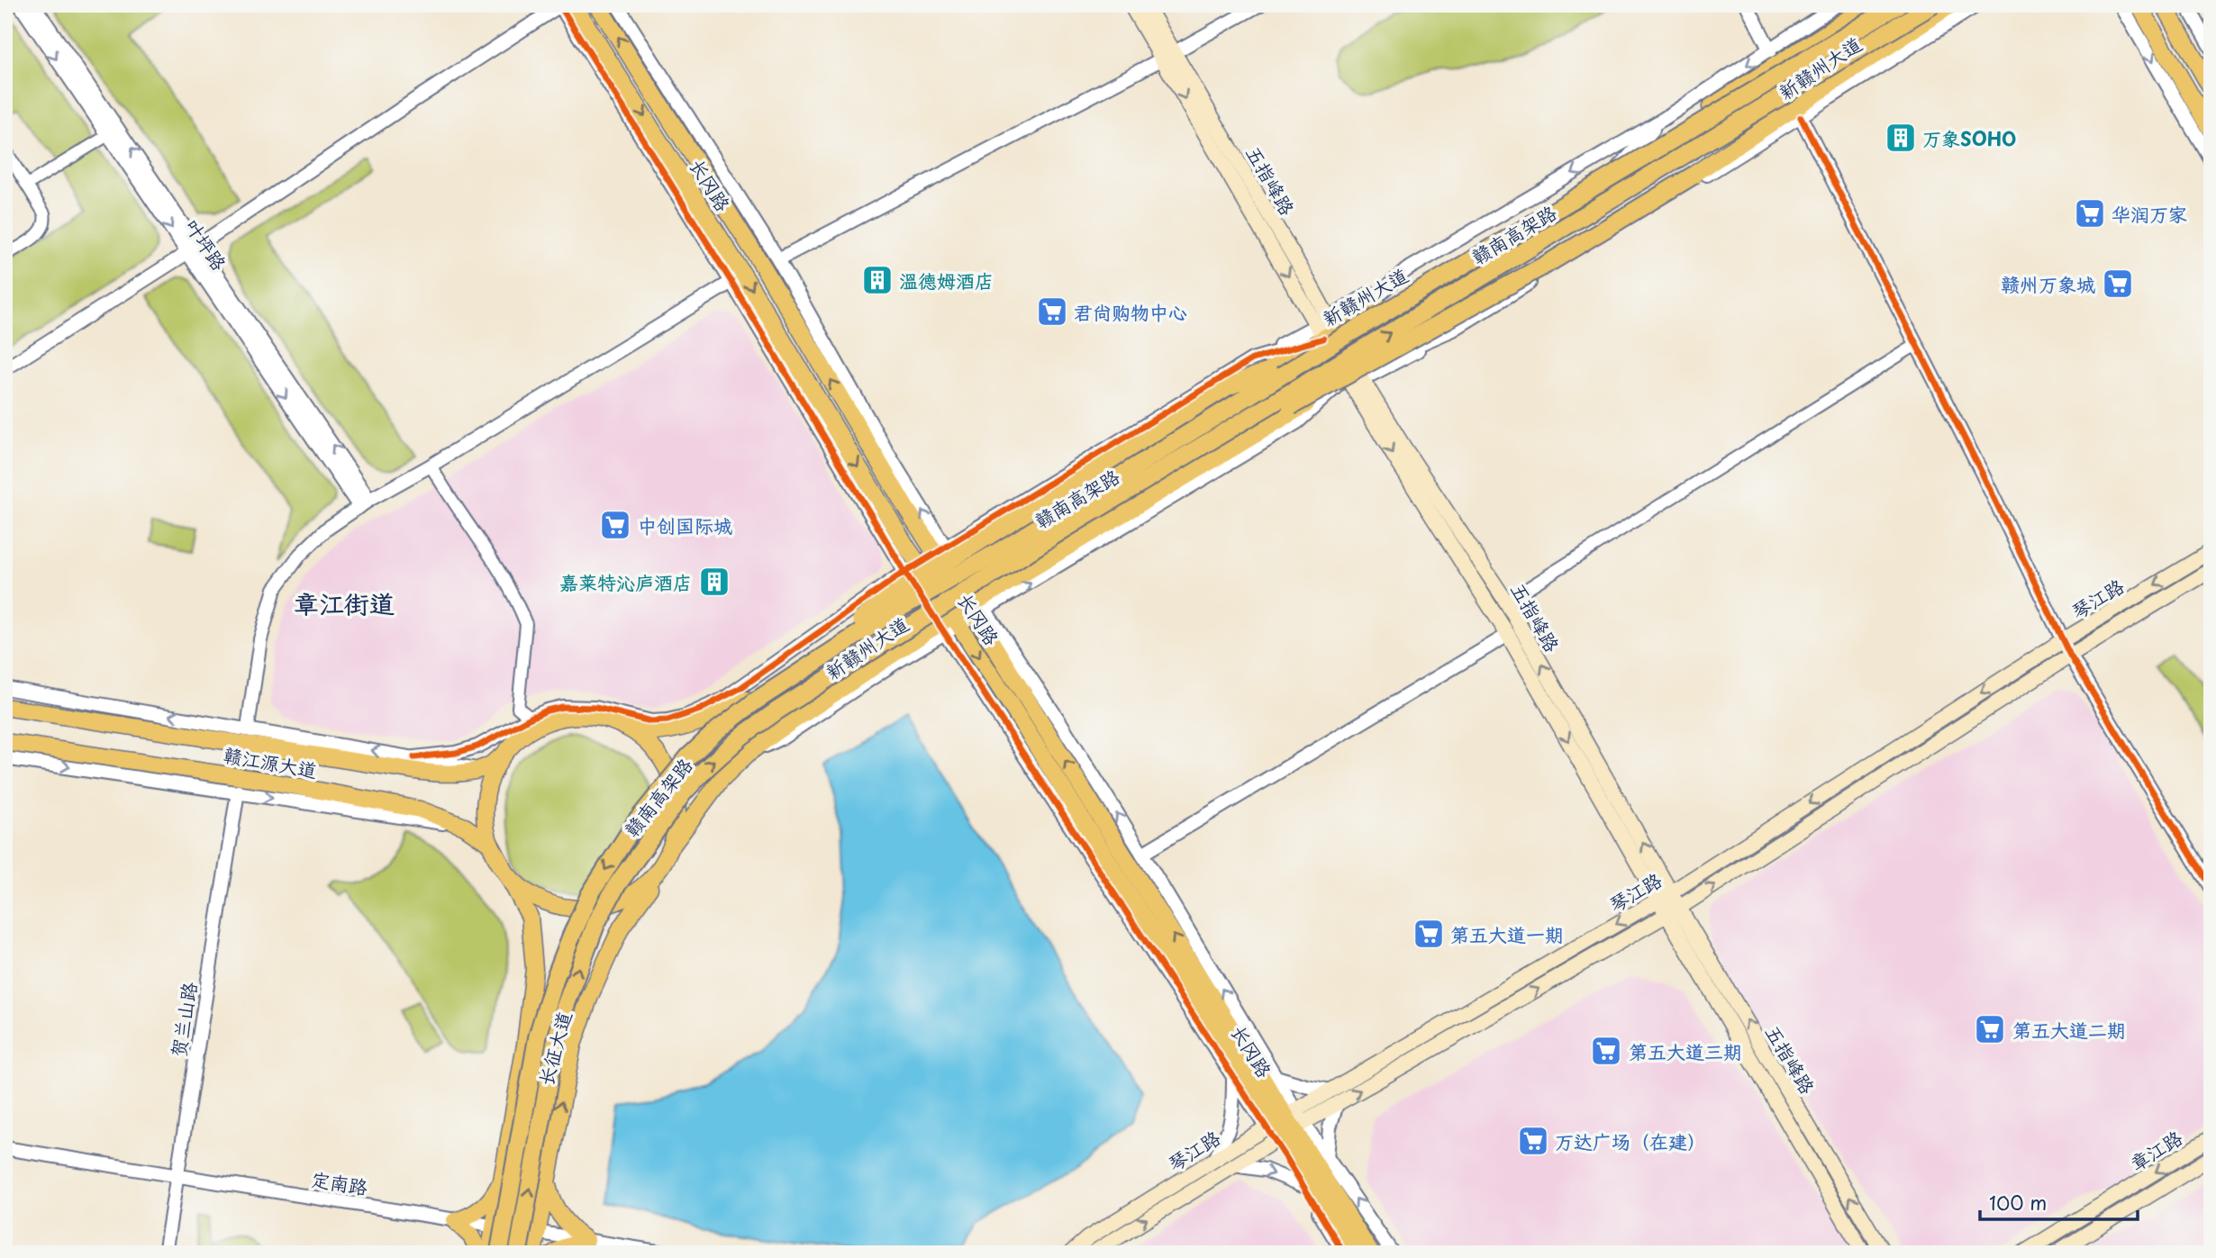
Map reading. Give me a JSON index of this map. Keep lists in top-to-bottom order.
{
  "streets": {
    "highway": ["赣南高架路"],
    "main road": [
      "新赣州大道",
      "五指峰路",
      "长冈路",
      "琴江路",
      "赣江源大道",
      "长征大道",
      "章江路"
    ],
    "street": ["叶坪路", "贺兰山路", "定南路"]
  },
  "crossings": [
    ["新赣州大道", "五指峰路"],
    ["新赣州大道", "长冈路"],
    ["新赣州大道", "赣南高架路"],
    ["新赣州大道", "长征大道"],
    ["五指峰路", "琴江路"],
    ["长冈路", "琴江路"],
    ["赣江源大道", "长征大道"],
    ["贺兰山路", "定南路"],
    ["长征大道", "定南路"]
  ],
  "districts": ["章江街道"],
  "places": {
    "building": ["万象SOHO", "温德姆酒店", "嘉莱特沁庐酒店"],
    "supermarket": [
      "华润万家",
      "赣州万象城",
      "君尚购物中心",
      "中创国际城",
      "第五大道一期",
      "第五大道二期",
      "第五大道三期",
      "万达广场（在建）"
    ]
  },
  "scale_bar": "100 m"
}
